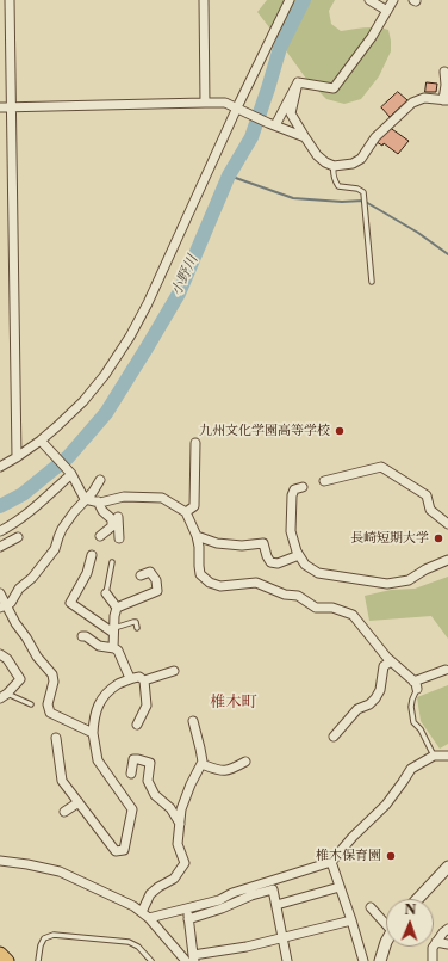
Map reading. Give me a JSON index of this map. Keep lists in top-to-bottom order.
{
  "districts": ["椎木町"],
  "water": ["小野川"],
  "places": ["九州文化学園高等学校", "長崎短期大学", "椎木保育園"],
  "north": "top"
}
